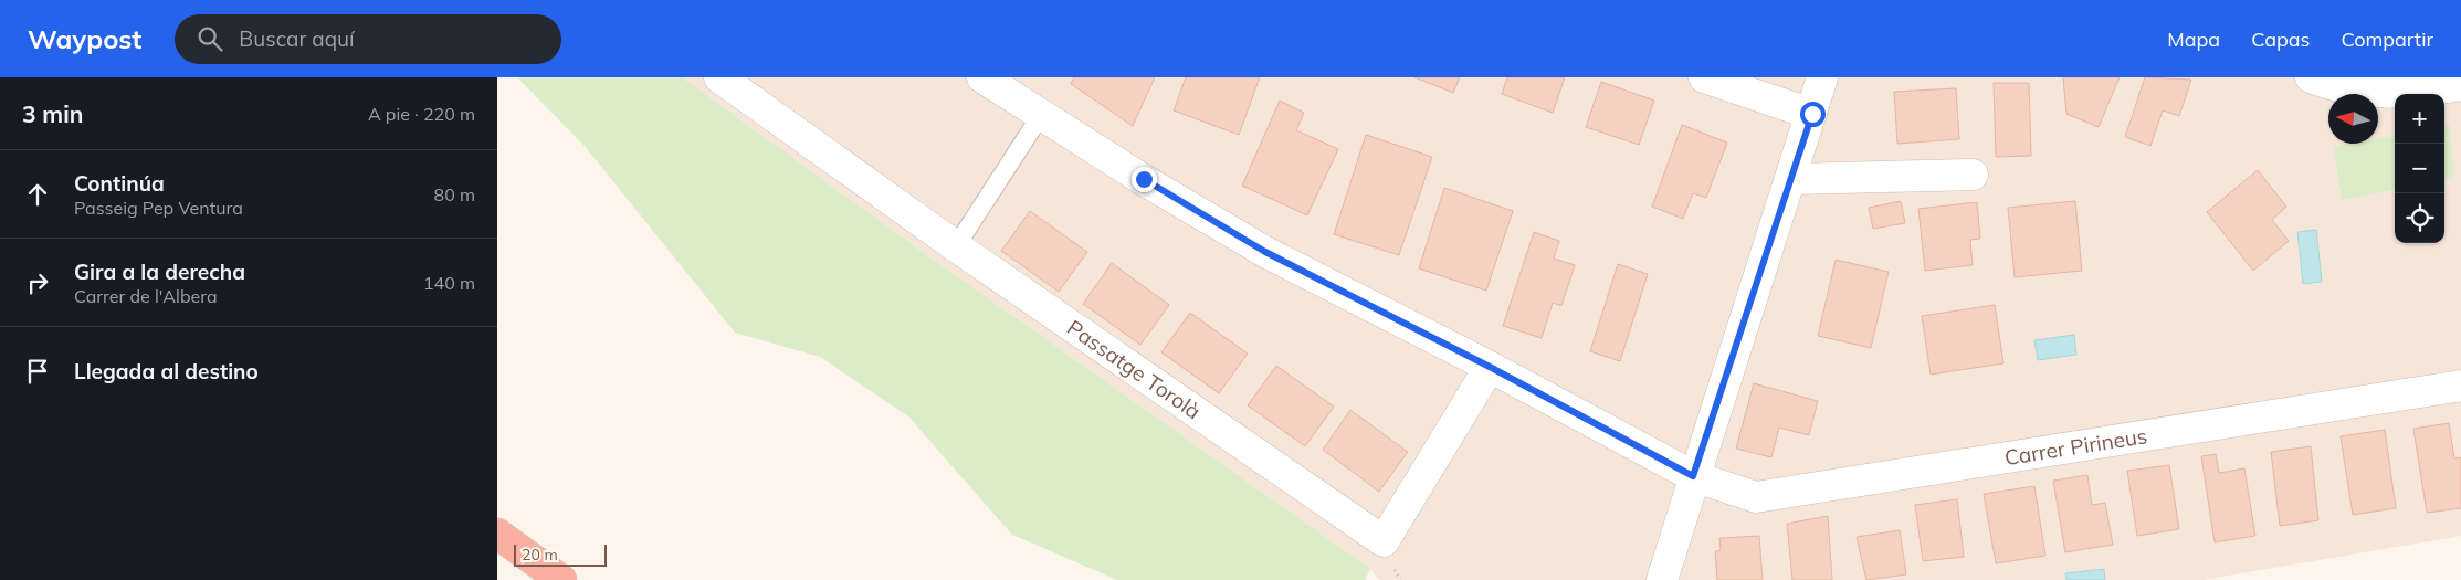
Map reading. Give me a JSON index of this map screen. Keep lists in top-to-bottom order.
{
  "streets": {
    "street": ["Passatge Torolà", "Carrer Pirineus"]
  },
  "crossings": [
    ["Passatge Torolà", "Carrer Pirineus"]
  ],
  "scale_bar": "20 m",
  "north": "left",
  "page": {
    "header": "Waypost",
    "search": "Buscar aquí",
    "nav": ["Mapa", "Capas", "Compartir"],
    "heading": ["3 min", "A pie · 220 m"],
    "map_buttons": ["+", "−"],
    "list": [
      ["Continúa", "Passeig Pep Ventura", "80 m"],
      ["Gira a la derecha", "Carrer de l'Albera", "140 m"],
      "Llegada al destino"
    ],
    "scale": "20 m"
  }
}
